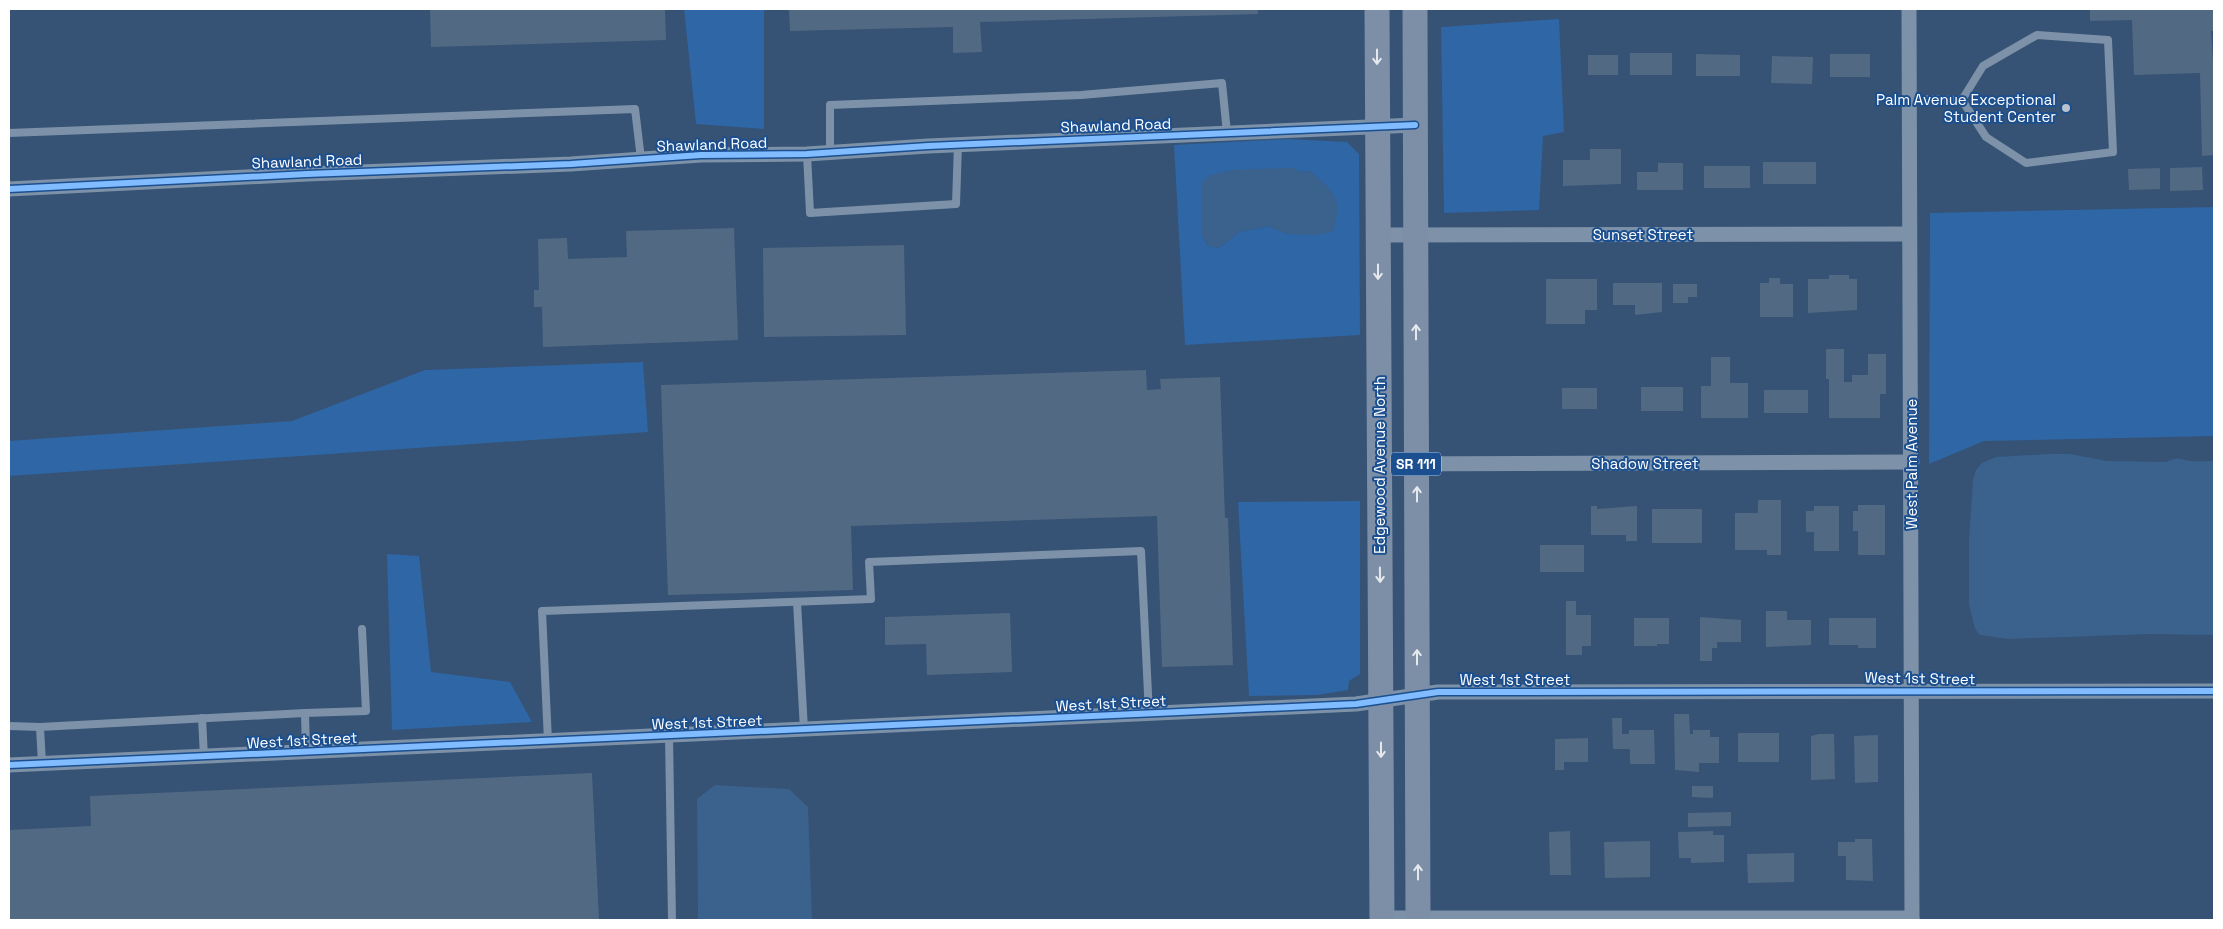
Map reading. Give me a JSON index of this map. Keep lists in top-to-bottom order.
{
  "streets": {
    "main road": ["SR 111", "Edgewood Avenue North"],
    "street": [
      "Shawland Road",
      "Sunset Street",
      "Shadow Street",
      "West Palm Avenue",
      "West 1st Street"
    ]
  },
  "crossings": [
    ["Shawland Road", "SR 111"],
    ["Shawland Road", "Edgewood Avenue North"],
    ["Sunset Street", "SR 111"],
    ["Sunset Street", "West Palm Avenue"],
    ["Sunset Street", "Edgewood Avenue North"],
    ["Shadow Street", "SR 111"],
    ["Shadow Street", "West Palm Avenue"],
    ["Shadow Street", "Edgewood Avenue North"],
    ["SR 111", "West 1st Street"],
    ["West Palm Avenue", "West 1st Street"],
    ["Edgewood Avenue North", "West 1st Street"]
  ],
  "places": ["Palm Avenue Exceptional Student Center"]
}
